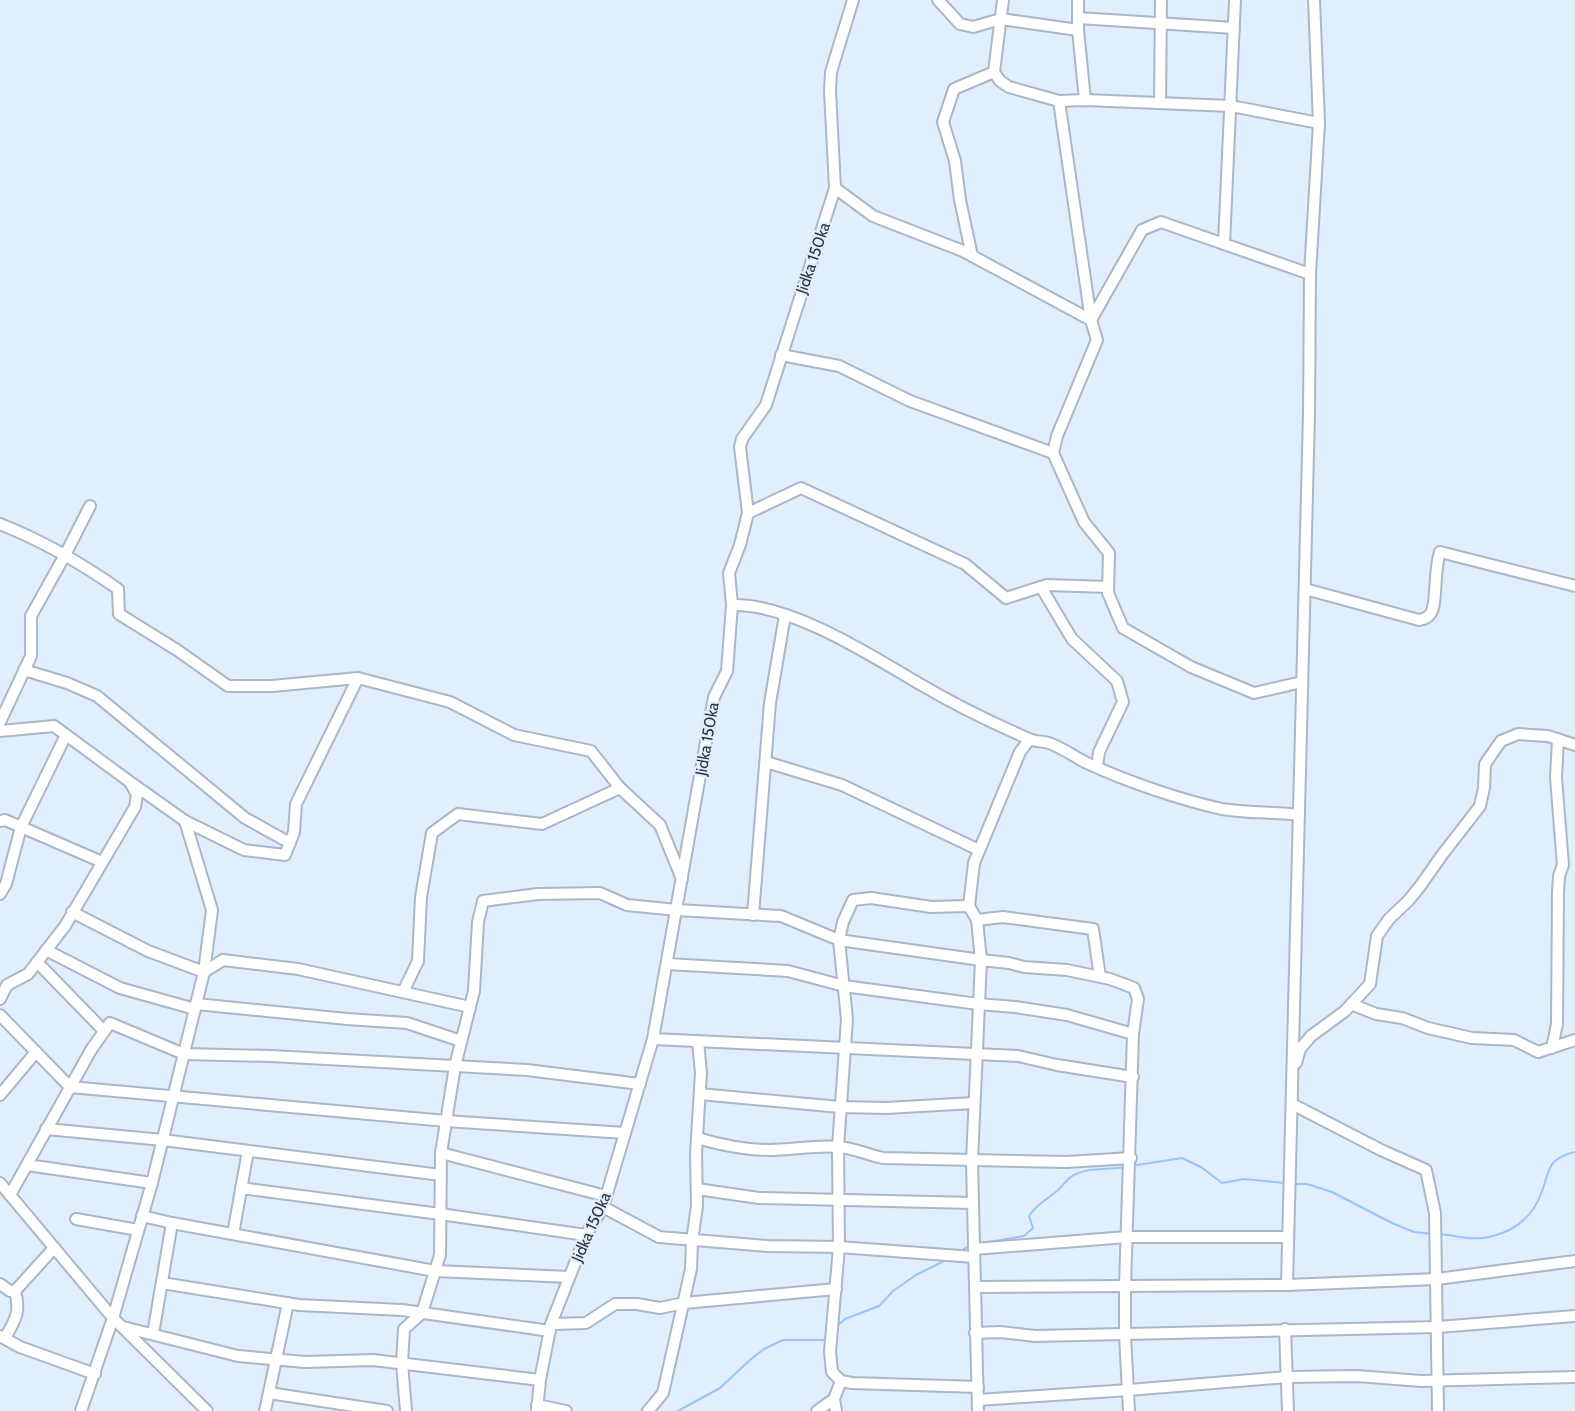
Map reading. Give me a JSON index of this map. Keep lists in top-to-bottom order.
{
  "streets": {
    "street": ["Jidka 150ka"]
  }
}
